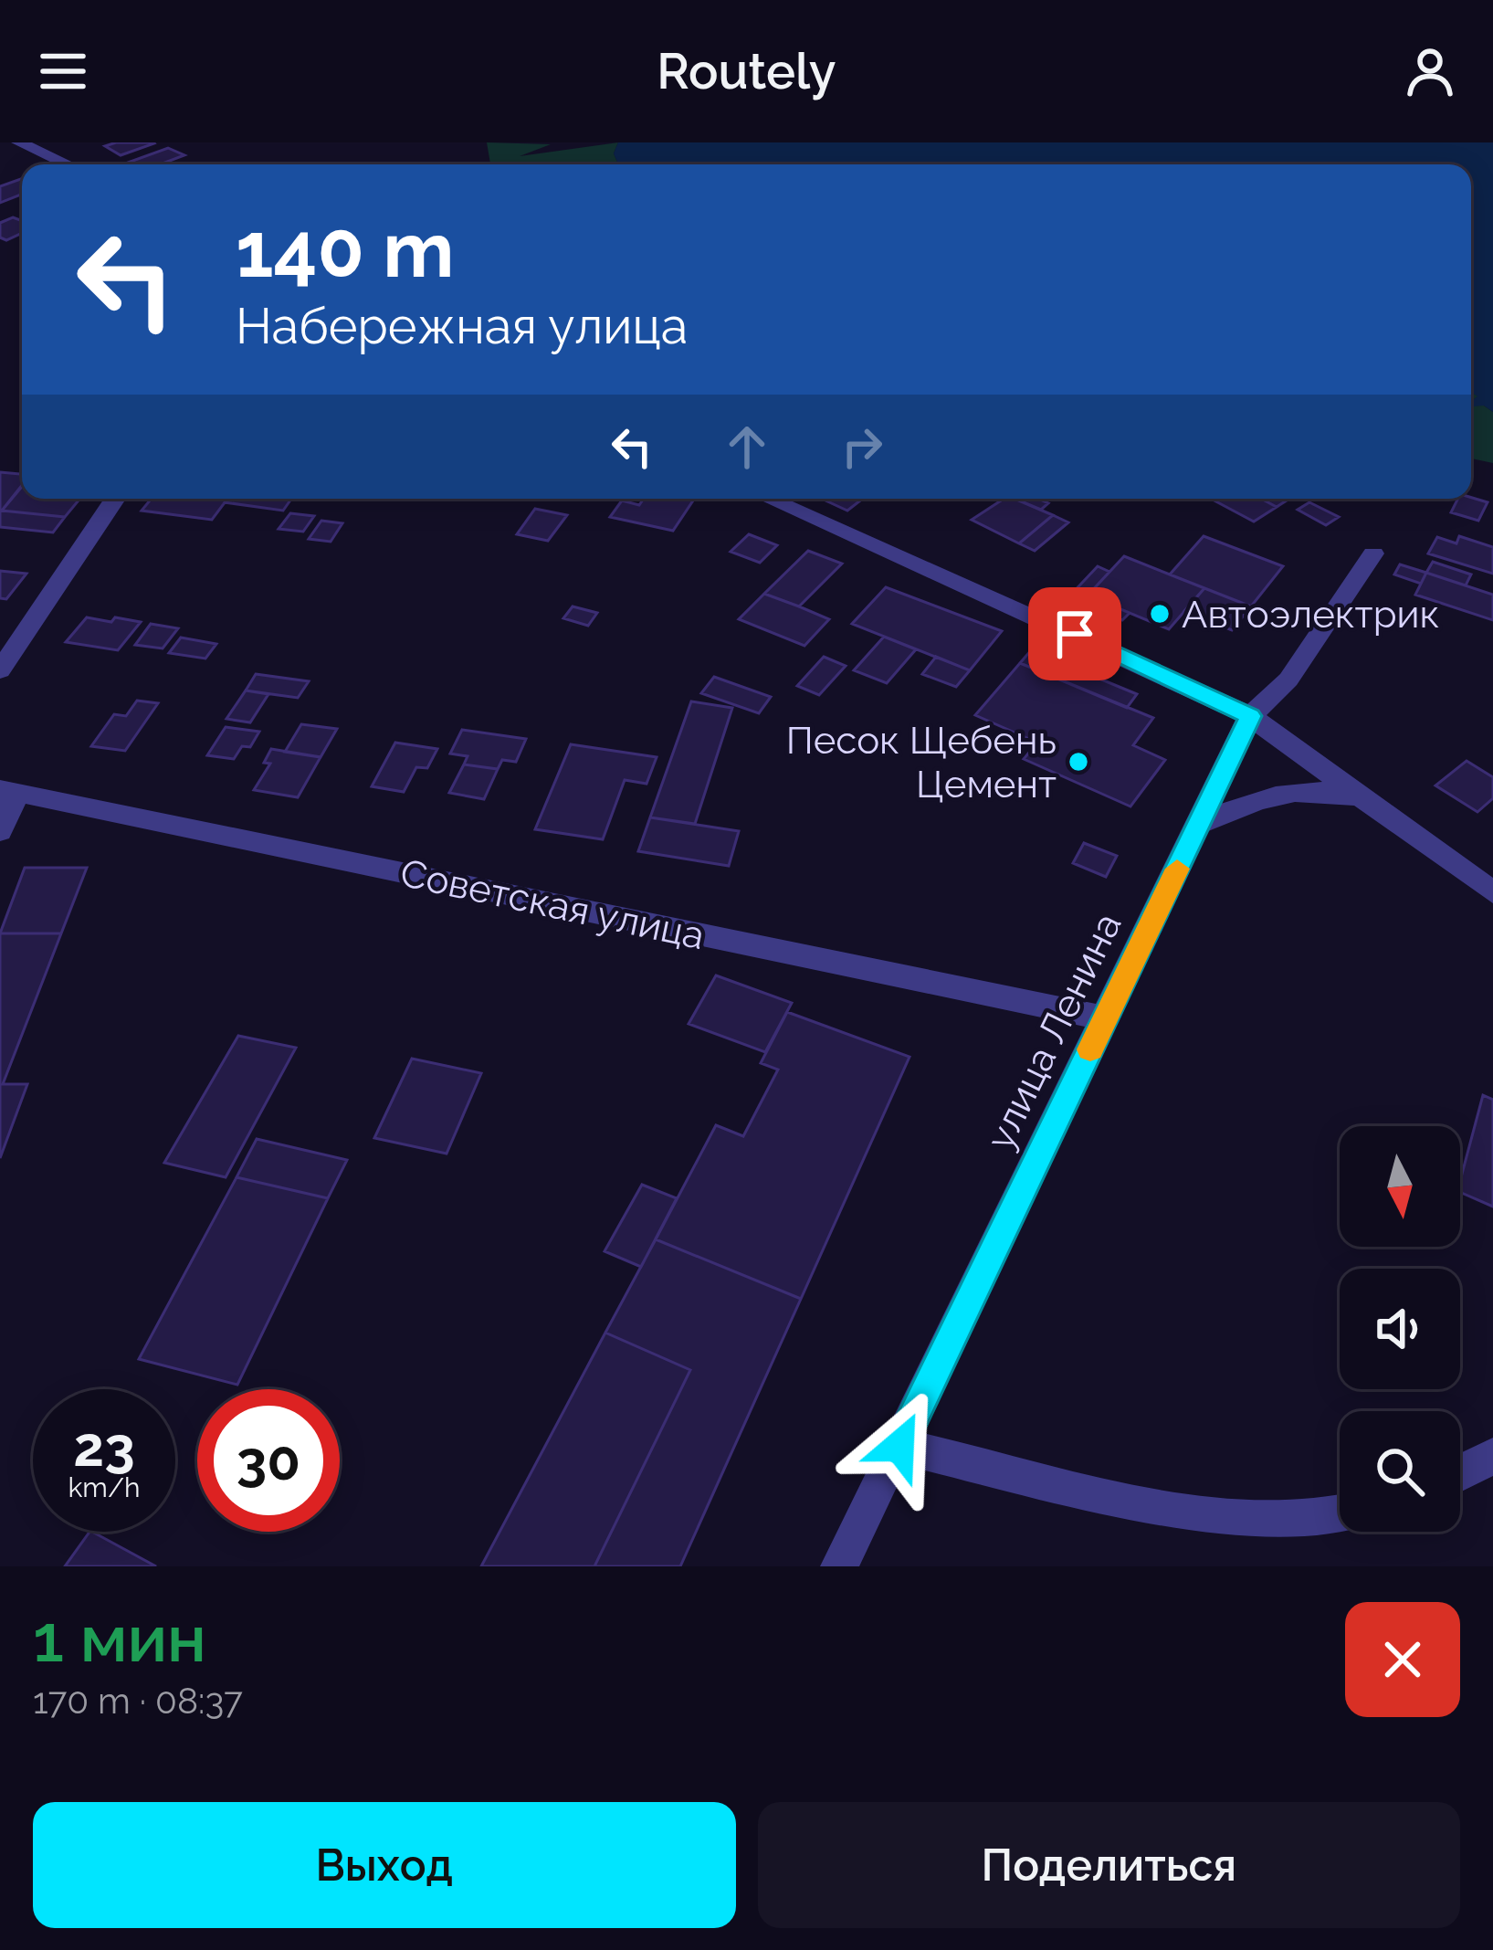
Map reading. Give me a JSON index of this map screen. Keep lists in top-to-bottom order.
{
  "streets": {
    "street": ["Советская улица", "улица Ленина"]
  },
  "crossings": [
    ["Советская улица", "улица Ленина"]
  ],
  "places": ["Автоэлектрик", "Песок Щебень Цемент"],
  "north": "bottom",
  "page": {
    "header": "Routely",
    "turn": ["140 m", "Набережная улица"],
    "speed": "23 km/h",
    "limit": "30",
    "heading": ["1 мин", "170 m · 08:37"],
    "buttons": ["Выход", "Поделиться"]
  }
}
